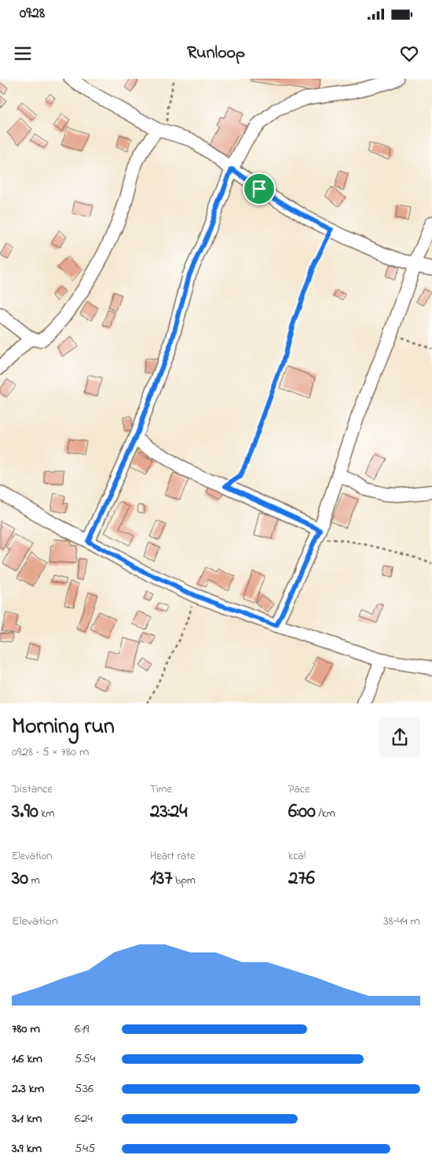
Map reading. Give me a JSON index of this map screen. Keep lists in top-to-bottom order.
{
  "page": {
    "status": "09:28",
    "header": "Runloop",
    "heading": ["Morning run", "09:28 · 5 × 780 m"],
    "stats": [
      ["Distance", "3.90 km"],
      ["Time", "23:24"],
      ["Pace", "6:00 /km"],
      ["Elevation", "30 m"],
      ["Heart rate", "137 bpm"],
      ["kcal", "276"]
    ],
    "chart": ["Elevation", "38–44 m"],
    "list": [
      {
        "name": "780 m",
        "note": "6:19"
      },
      {
        "name": "1.6 km",
        "note": "5:54"
      },
      {
        "name": "2.3 km",
        "note": "5:36"
      },
      {
        "name": "3.1 km",
        "note": "6:24"
      },
      {
        "name": "3.9 km",
        "note": "5:45"
      }
    ]
  }
}
